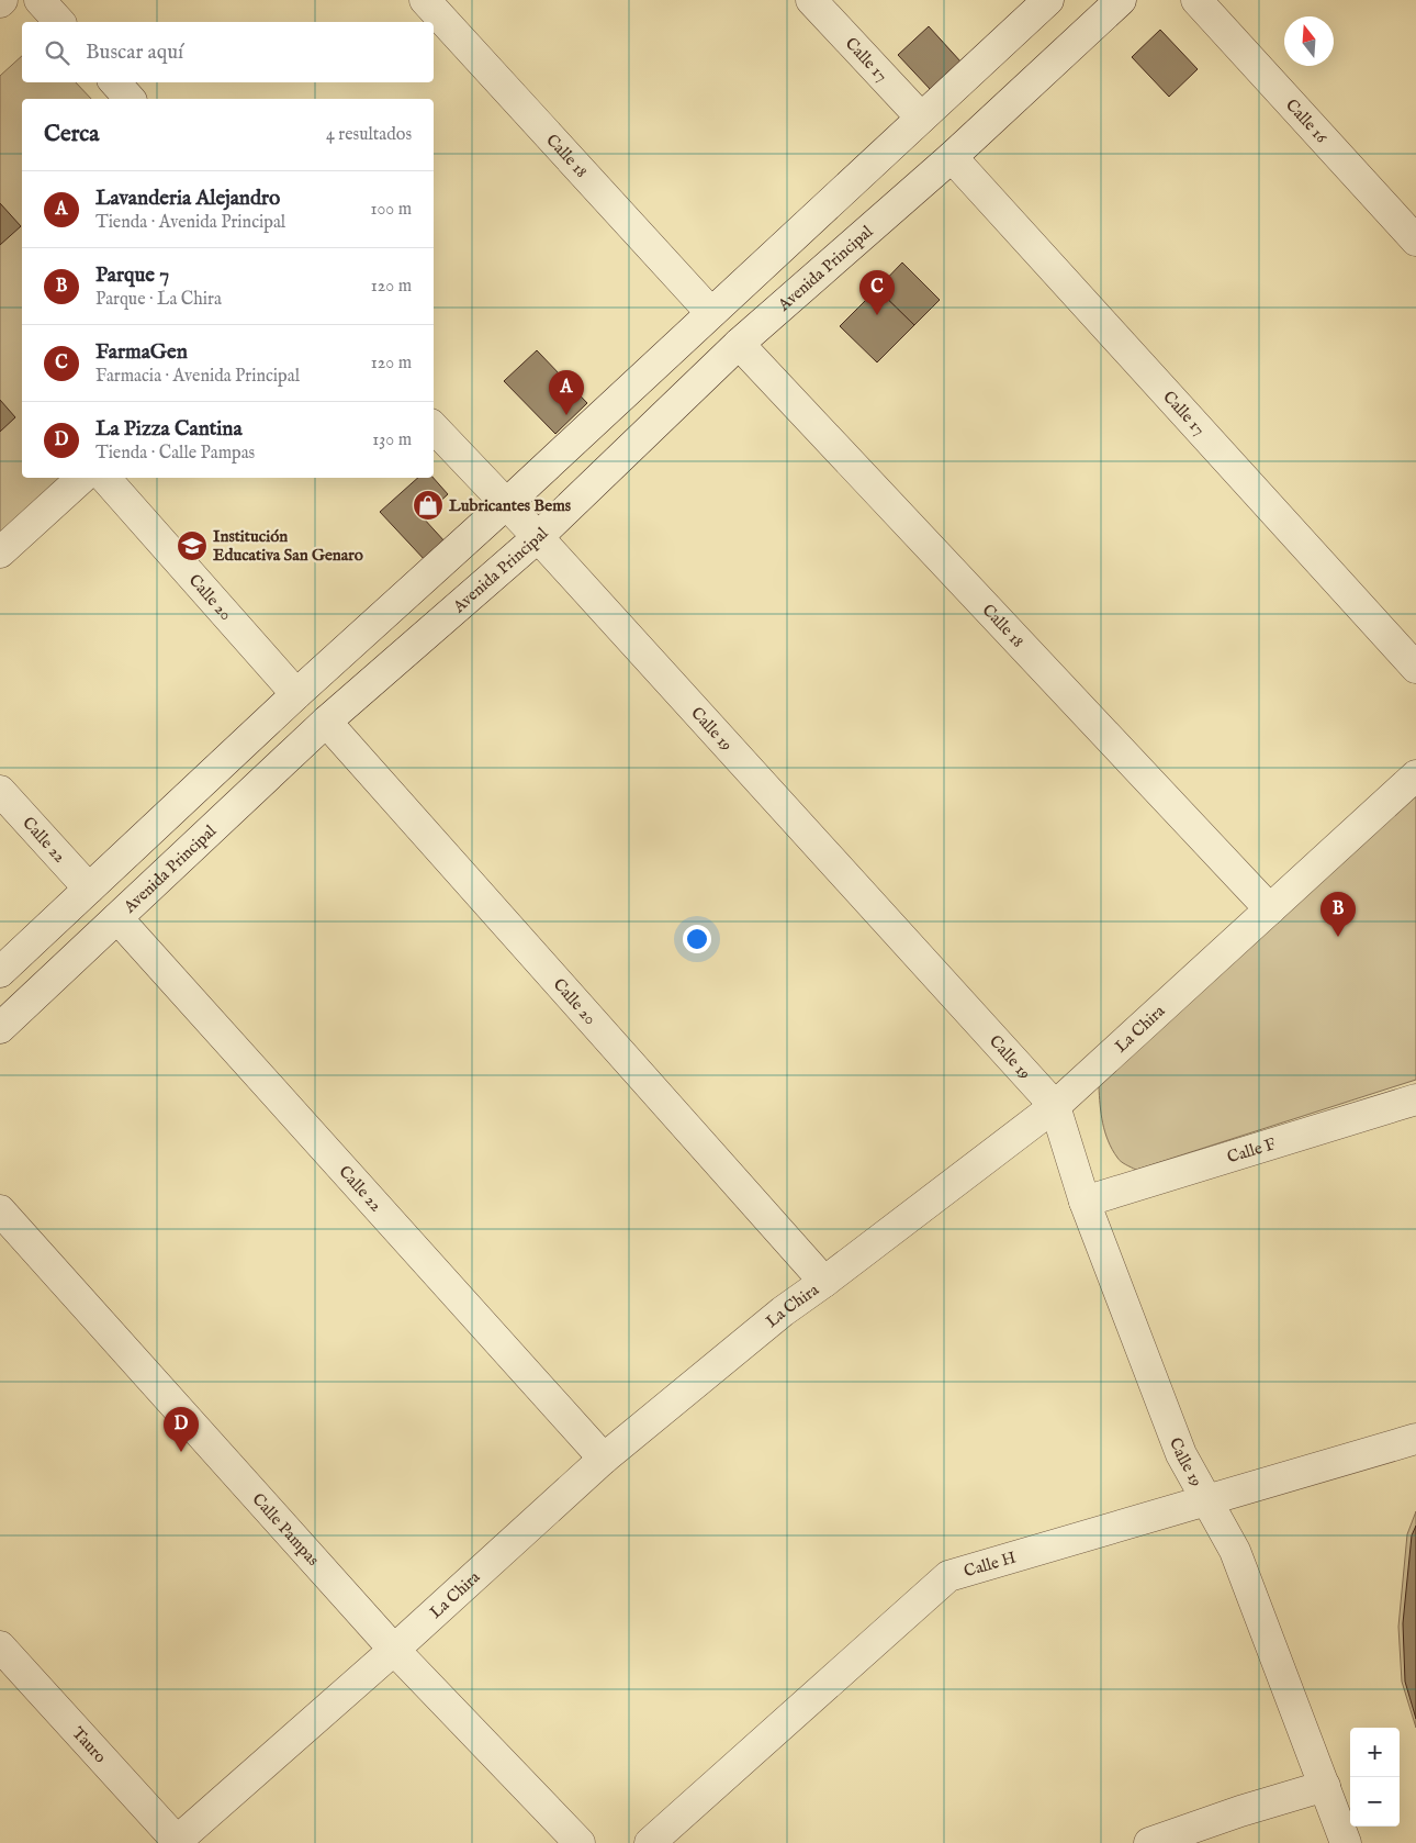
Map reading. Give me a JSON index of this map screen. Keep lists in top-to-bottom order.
{
  "streets": {
    "street": [
      "Calle 17",
      "Calle 16",
      "Calle 18",
      "Avenida Principal",
      "Calle 20",
      "Calle 19",
      "Calle 22",
      "La Chira",
      "Calle F",
      "Calle Pampas",
      "Calle H",
      "Tauro"
    ]
  },
  "crossings": [
    ["Calle 17", "Avenida Principal"],
    ["Calle 18", "Avenida Principal"],
    ["Calle 18", "La Chira"],
    ["Avenida Principal", "Calle 20"],
    ["Avenida Principal", "Calle 19"],
    ["Avenida Principal", "Calle 22"],
    ["Calle 20", "La Chira"],
    ["Calle 19", "La Chira"],
    ["Calle 19", "Calle F"],
    ["Calle 19", "Calle H"],
    ["Calle 22", "La Chira"],
    ["La Chira", "Calle Pampas"],
    ["La Chira", "Tauro"]
  ],
  "places": {
    "shop": ["Lubricantes Bems"],
    "school or university": ["Institución Educativa San Genaro"]
  },
  "north": "top",
  "page": {
    "search": "Buscar aquí",
    "heading": ["Cerca", "4 resultados"],
    "list": [
      {
        "mark": "A",
        "name": "Lavanderia Alejandro",
        "note": "Tienda · Avenida Principal",
        "value": "100 m"
      },
      {
        "mark": "B",
        "name": "Parque 7",
        "note": "Parque · La Chira",
        "value": "120 m"
      },
      {
        "mark": "C",
        "name": "FarmaGen",
        "note": "Farmacia · Avenida Principal",
        "value": "120 m"
      },
      {
        "mark": "D",
        "name": "La Pizza Cantina",
        "note": "Tienda · Calle Pampas",
        "value": "130 m"
      }
    ],
    "pins": [
      "C",
      "A",
      "B",
      "D"
    ],
    "map_buttons": ["+", "−"]
  }
}
